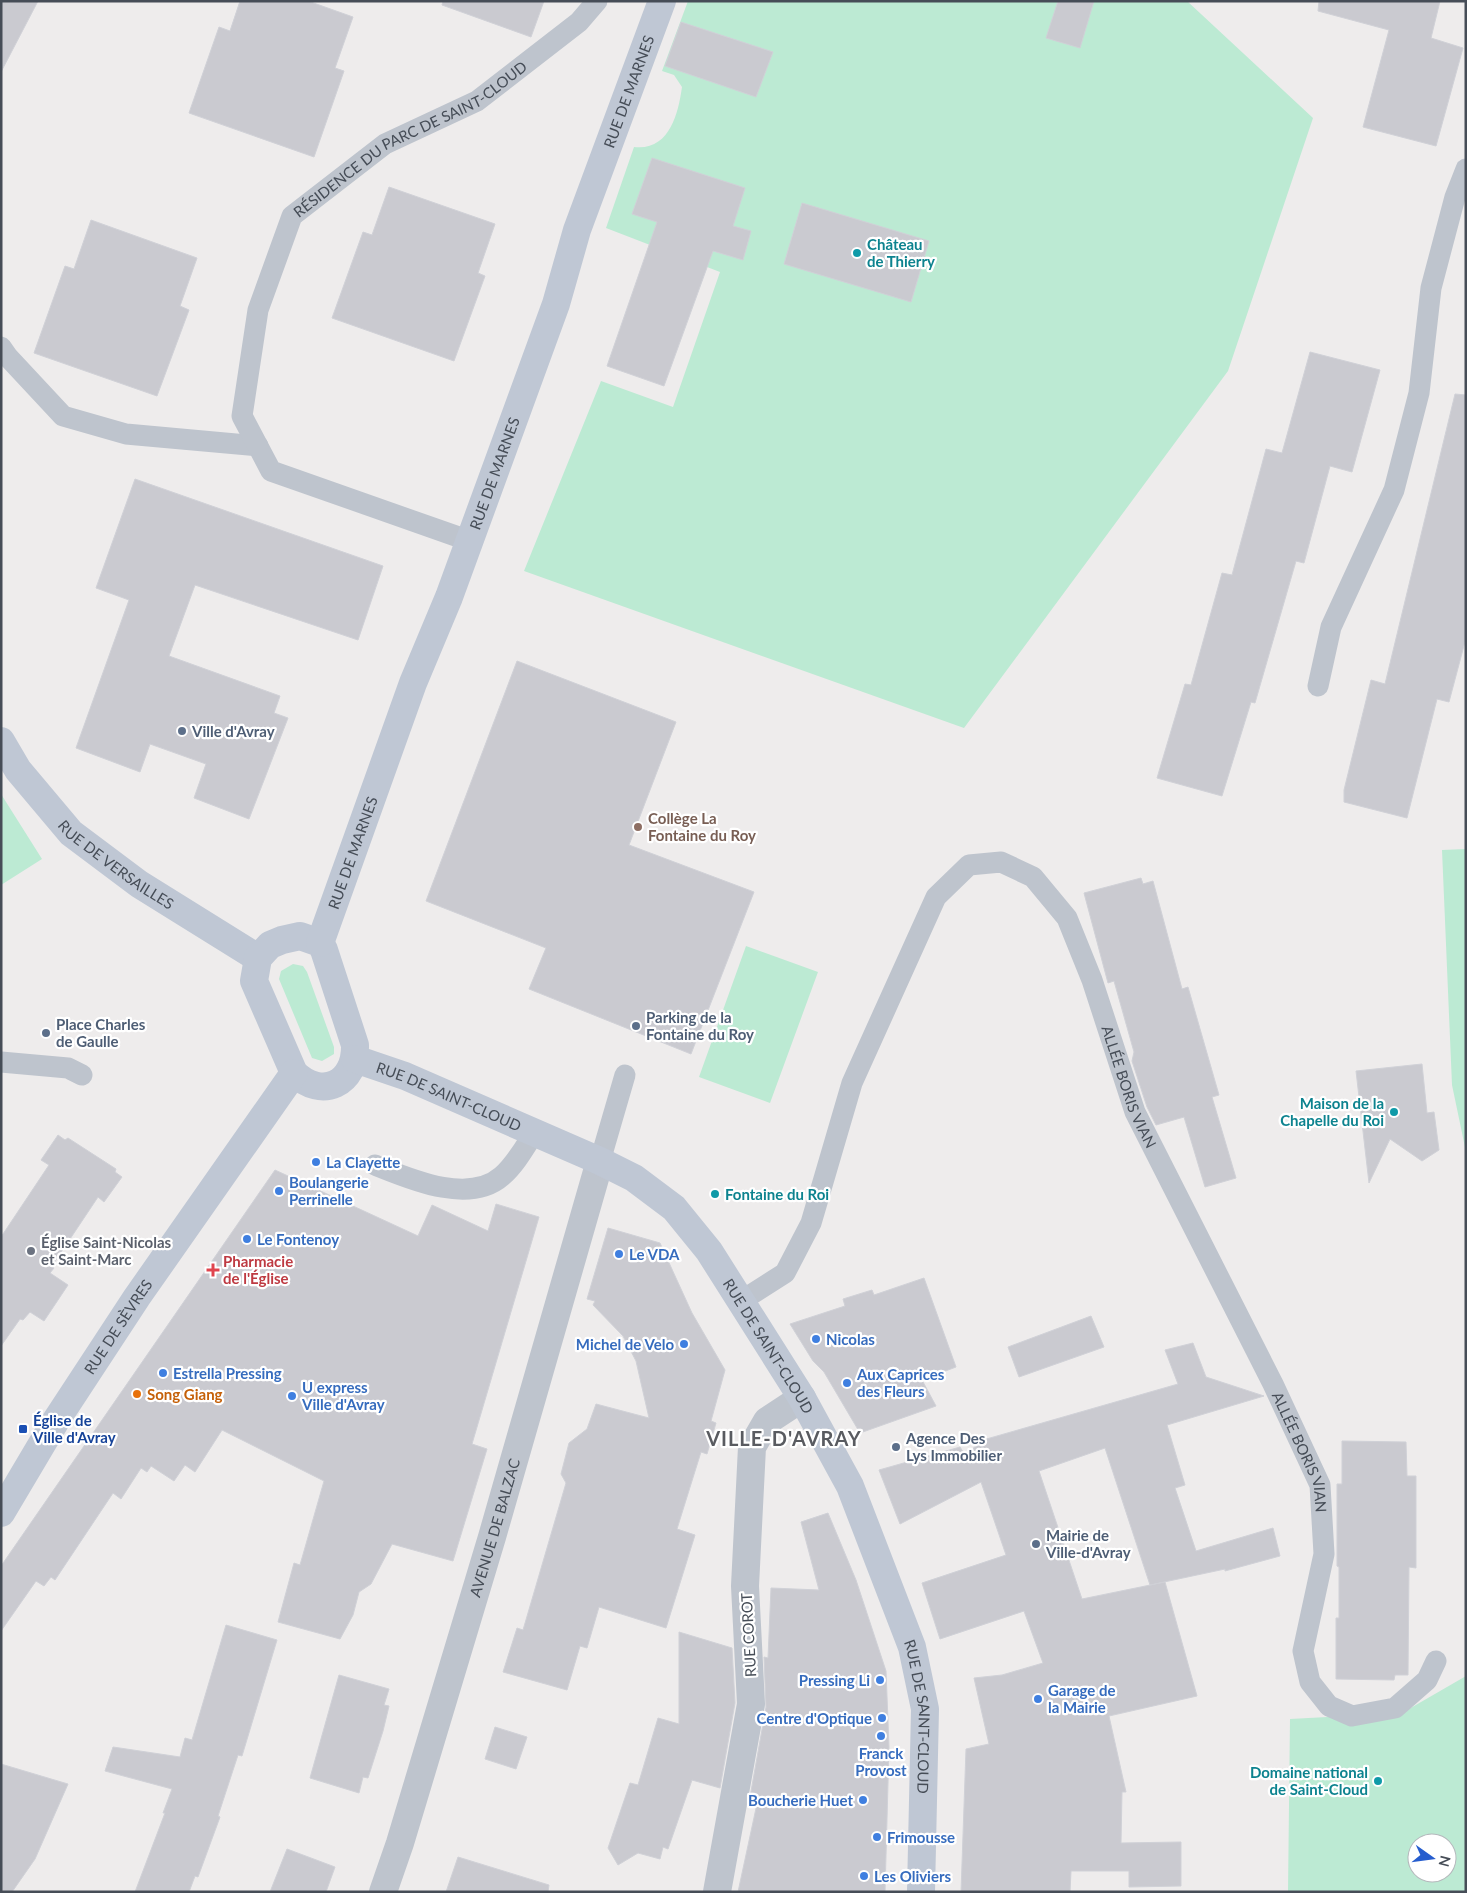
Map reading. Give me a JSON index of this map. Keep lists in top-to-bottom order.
{
  "streets": {
    "main road": [
      "RUE DE MARNES",
      "RUE DE VERSAILLES",
      "RUE DE SAINT-CLOUD",
      "RUE DE SÈVRES"
    ],
    "street": ["AVENUE DE BALZAC", "RUE COROT"],
    "lane": ["RÉSIDENCE DU PARC DE SAINT-CLOUD", "ALLÉE BORIS VIAN"]
  },
  "crossings": [
    ["RUE DE MARNES", "RÉSIDENCE DU PARC DE SAINT-CLOUD"],
    ["ALLÉE BORIS VIAN", "RUE DE SAINT-CLOUD"],
    ["RUE DE SAINT-CLOUD", "AVENUE DE BALZAC"],
    ["RUE DE SAINT-CLOUD", "RUE COROT"]
  ],
  "districts": ["VILLE-D'AVRAY"],
  "places": {
    "other": [
      "Château de Thierry",
      "Ville d'Avray",
      "Collège La Fontaine du Roy",
      "Parking de la Fontaine du Roy",
      "Place Charles de Gaulle",
      "Maison de la Chapelle du Roi",
      "La Clayette",
      "Boulangerie Perrinelle",
      "Fontaine du Roi",
      "Le Fontenoy",
      "Église Saint-Nicolas et Saint-Marc",
      "Le VDA",
      "Nicolas",
      "Michel de Velo",
      "Estrella Pressing",
      "Aux Caprices des Fleurs",
      "Song Giang",
      "U express Ville d'Avray",
      "Agence Des Lys Immobilier",
      "Mairie de Ville-d'Avray",
      "Pressing Li",
      "Garage de la Mairie",
      "Centre d'Optique",
      "Franck Provost",
      "Domaine national de Saint-Cloud",
      "Boucherie Huet",
      "Frimousse",
      "Les Oliviers"
    ],
    "health": ["Pharmacie de l'Église"],
    "transit": ["Église de Ville d'Avray"]
  },
  "north": "right"
}
